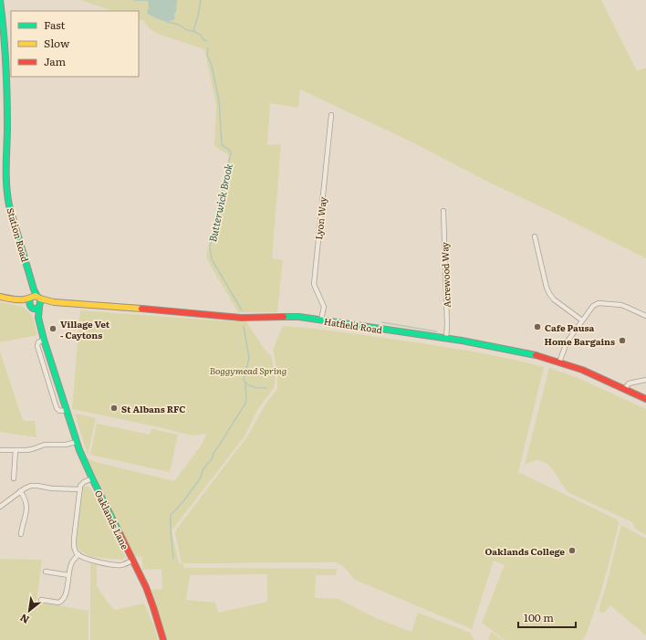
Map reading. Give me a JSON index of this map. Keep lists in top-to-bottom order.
{
  "streets": {
    "main road": ["Station Road", "Hatfield Road", "Oaklands Lane"],
    "street": ["Lyon Way", "Acrewood Way"]
  },
  "crossings": [
    ["Lyon Way", "Hatfield Road"],
    ["Station Road", "Hatfield Road"],
    ["Station Road", "Oaklands Lane"],
    ["Acrewood Way", "Hatfield Road"],
    ["Hatfield Road", "Oaklands Lane"]
  ],
  "water": ["Butterwick Brook"],
  "parks": ["Boggymead Spring"],
  "places": [
    "Cafe Pausa",
    "Village Vet - Caytons",
    "Home Bargains",
    "St Albans RFC",
    "Oaklands College"
  ],
  "legend": ["Fast", "Slow", "Jam"],
  "scale_bar": "100 m",
  "north": "bottom left"
}
